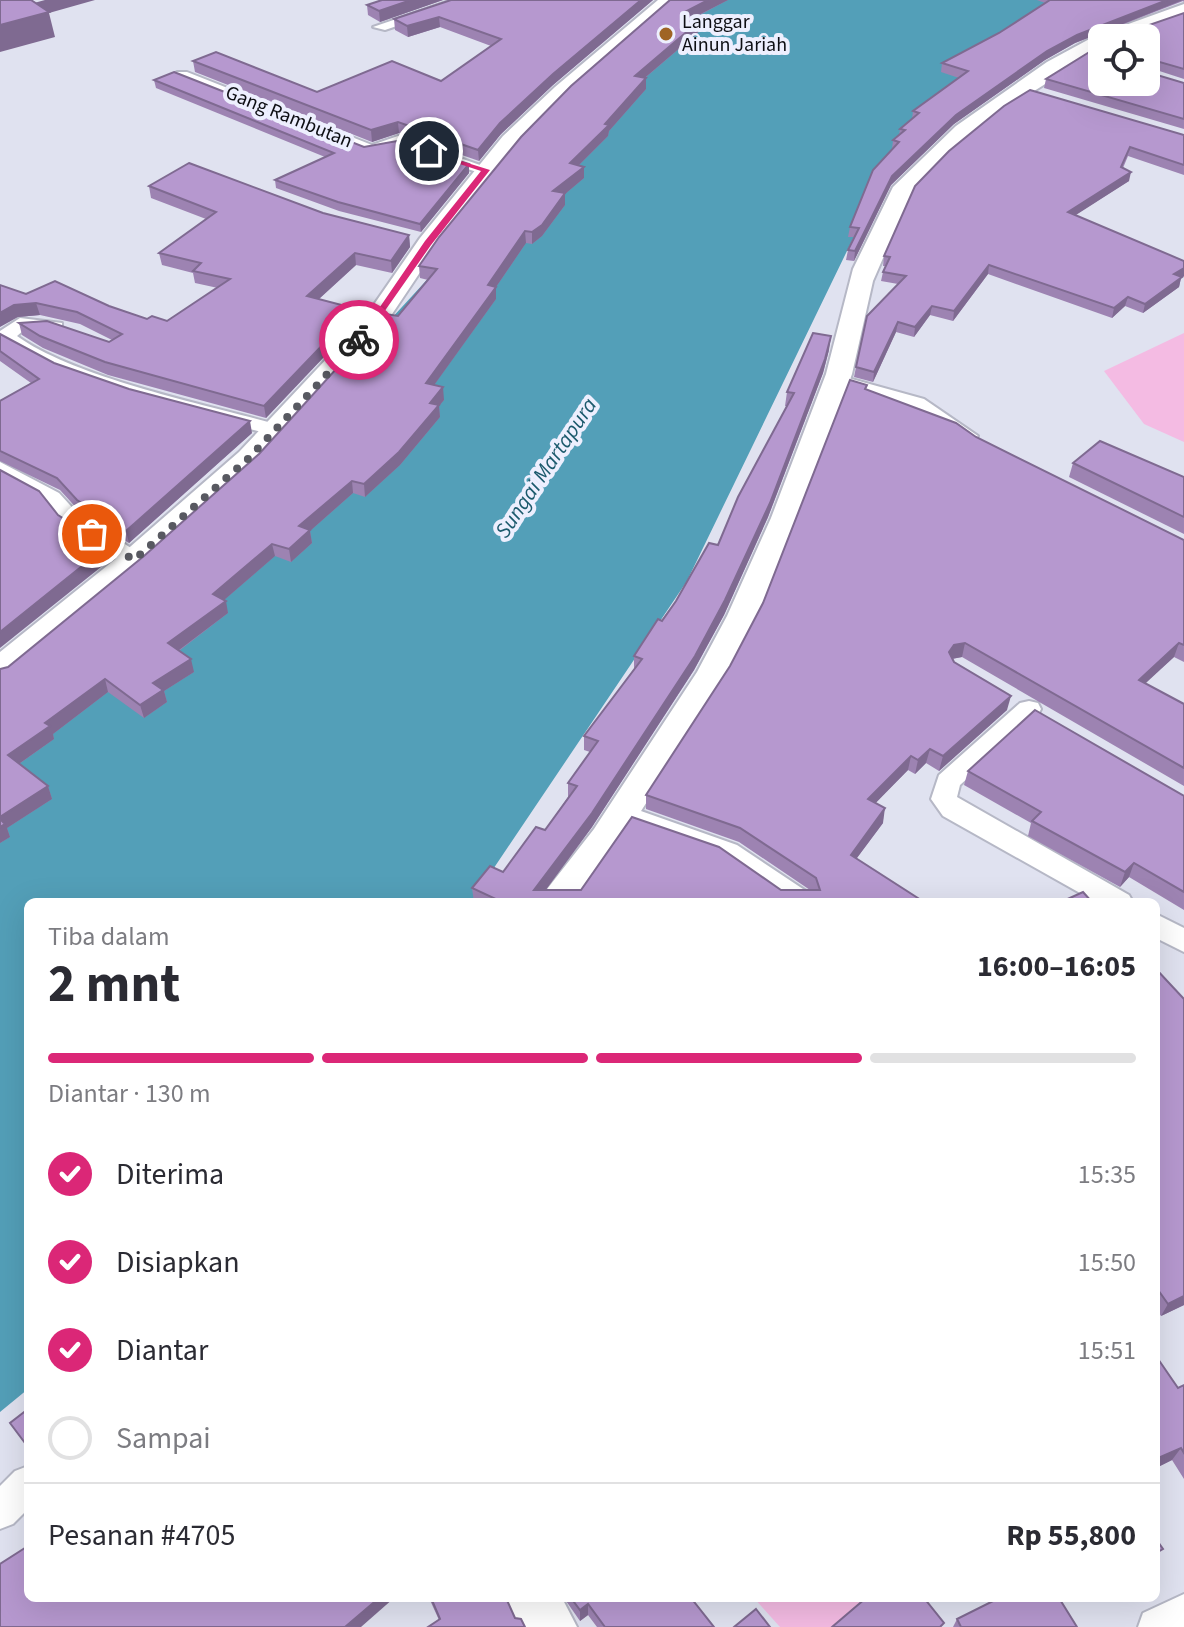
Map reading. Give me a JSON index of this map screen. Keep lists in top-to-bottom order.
{
  "streets": {
    "street": ["Gang Rambutan"]
  },
  "water": ["Sungai Martapura"],
  "places": ["Langgar Ainun Jariah"],
  "page": {
    "heading": ["2 mnt", "Tiba dalam", "16:00–16:05"],
    "panel": ["Pesanan #4705", "Rp 55,800"],
    "bar": "Diantar · 130 m",
    "list": [
      ["Diterima", "15:35"],
      ["Disiapkan", "15:50"],
      ["Diantar", "15:51"],
      "Sampai"
    ]
  }
}
